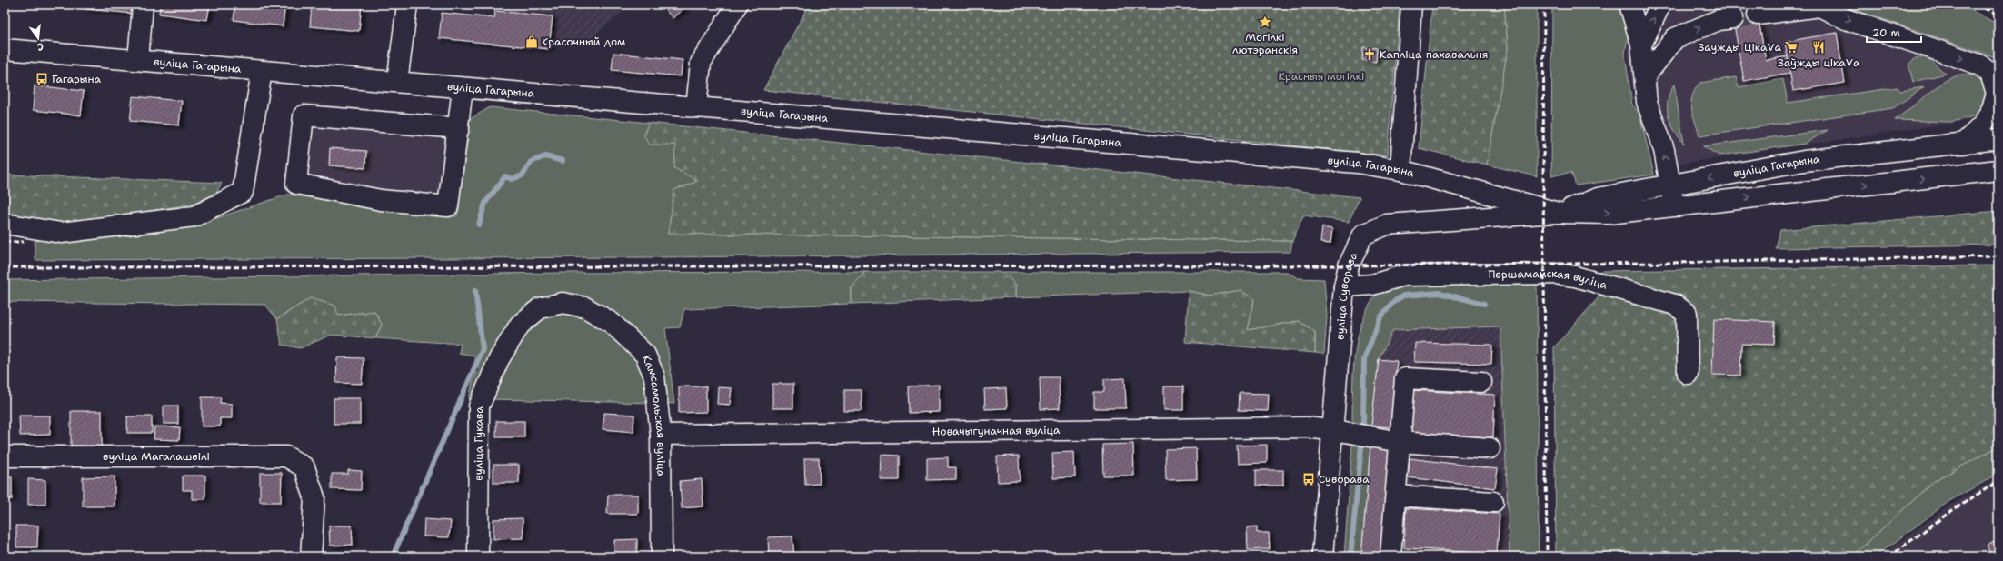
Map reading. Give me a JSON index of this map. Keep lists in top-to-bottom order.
{
  "streets": {
    "main road": [
      "вуліца Гагарына",
      "Першамайская вуліца",
      "вуліца Суворава",
      "Камсамольская вуліца",
      "Новачыгуначная вуліца",
      "вуліца Гукава",
      "вуліца Магалашвілі"
    ]
  },
  "crossings": [
    ["вуліца Гагарына", "вуліца Суворава"],
    ["Першамайская вуліца", "вуліца Суворава"],
    ["вуліца Суворава", "Новачыгуначная вуліца"],
    ["Камсамольская вуліца", "Новачыгуначная вуліца"],
    ["Камсамольская вуліца", "вуліца Гукава"]
  ],
  "parks": ["Красныя могілкі"],
  "places": {
    "place": ["Могілкі лютэранскія"],
    "shop": ["Красочный дом"],
    "supermarket": ["Заужды ЦікаVа"],
    "restaurant": ["Заўжды цікаVа"],
    "church": ["Капліца-пахавальня"],
    "bus stop": ["Гагарына", "Суворава"]
  },
  "scale_bar": "20 m",
  "north": "bottom"
}
